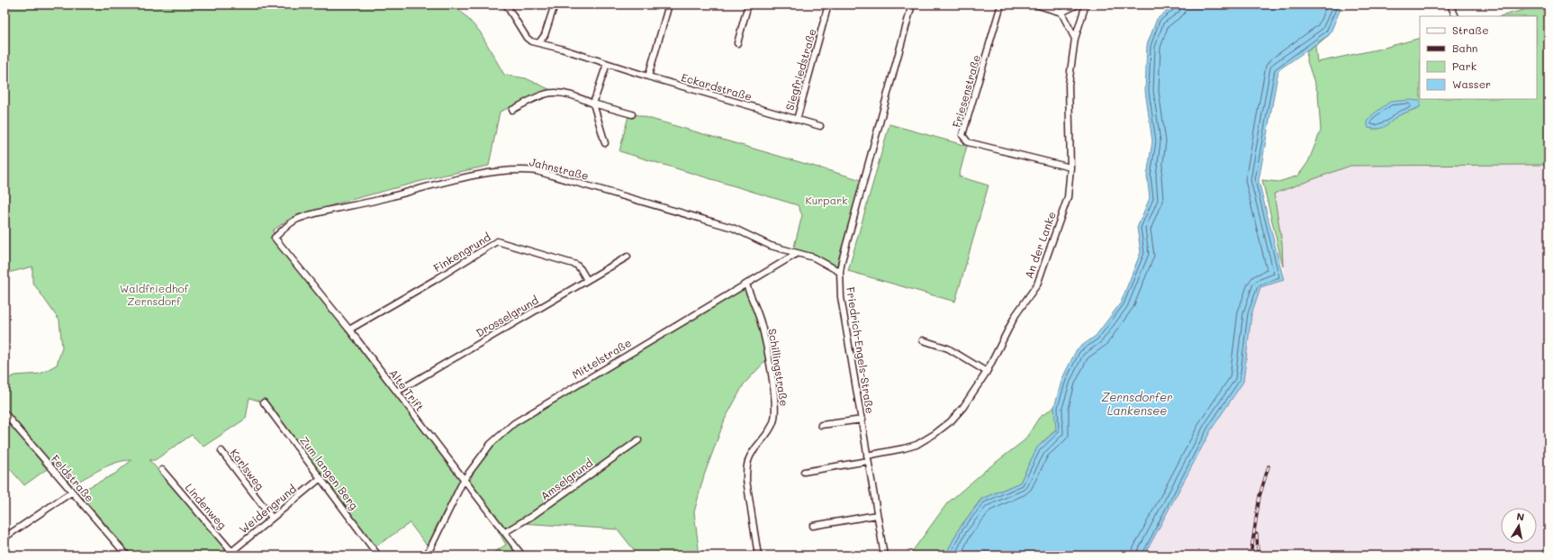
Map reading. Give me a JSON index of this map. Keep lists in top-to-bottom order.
{
  "streets": {
    "street": [
      "Siegfriedstraße",
      "Eckardstraße",
      "Friesenstraße",
      "Jahnstraße",
      "An der Lanke",
      "Finkengrund",
      "Drosselgrund",
      "Friedrich-Engels-Straße",
      "Mittelstraße",
      "Schillingstraße",
      "Alte Trift",
      "Karlsweg",
      "Zum langen Berg",
      "Feldstraße",
      "Amselgrund",
      "Lindenweg",
      "Weidengrund"
    ]
  },
  "crossings": [
    ["Siegfriedstraße", "Eckardstraße"],
    ["Friesenstraße", "An der Lanke"],
    ["Jahnstraße", "Mittelstraße"],
    ["Jahnstraße", "Alte Trift"],
    ["An der Lanke", "Friedrich-Engels-Straße"],
    ["Finkengrund", "Drosselgrund"],
    ["Finkengrund", "Alte Trift"],
    ["Drosselgrund", "Alte Trift"],
    ["Mittelstraße", "Schillingstraße"],
    ["Mittelstraße", "Alte Trift"],
    ["Alte Trift", "Amselgrund"],
    ["Karlsweg", "Weidengrund"],
    ["Zum langen Berg", "Weidengrund"],
    ["Lindenweg", "Weidengrund"]
  ],
  "water": ["Zernsdorfer Lankensee"],
  "parks": ["Kurpark", "Waldfriedhof Zernsdorf"],
  "legend": [
    "Straße",
    "Bahn",
    "Park",
    "Wasser"
  ],
  "north": "top"
}
